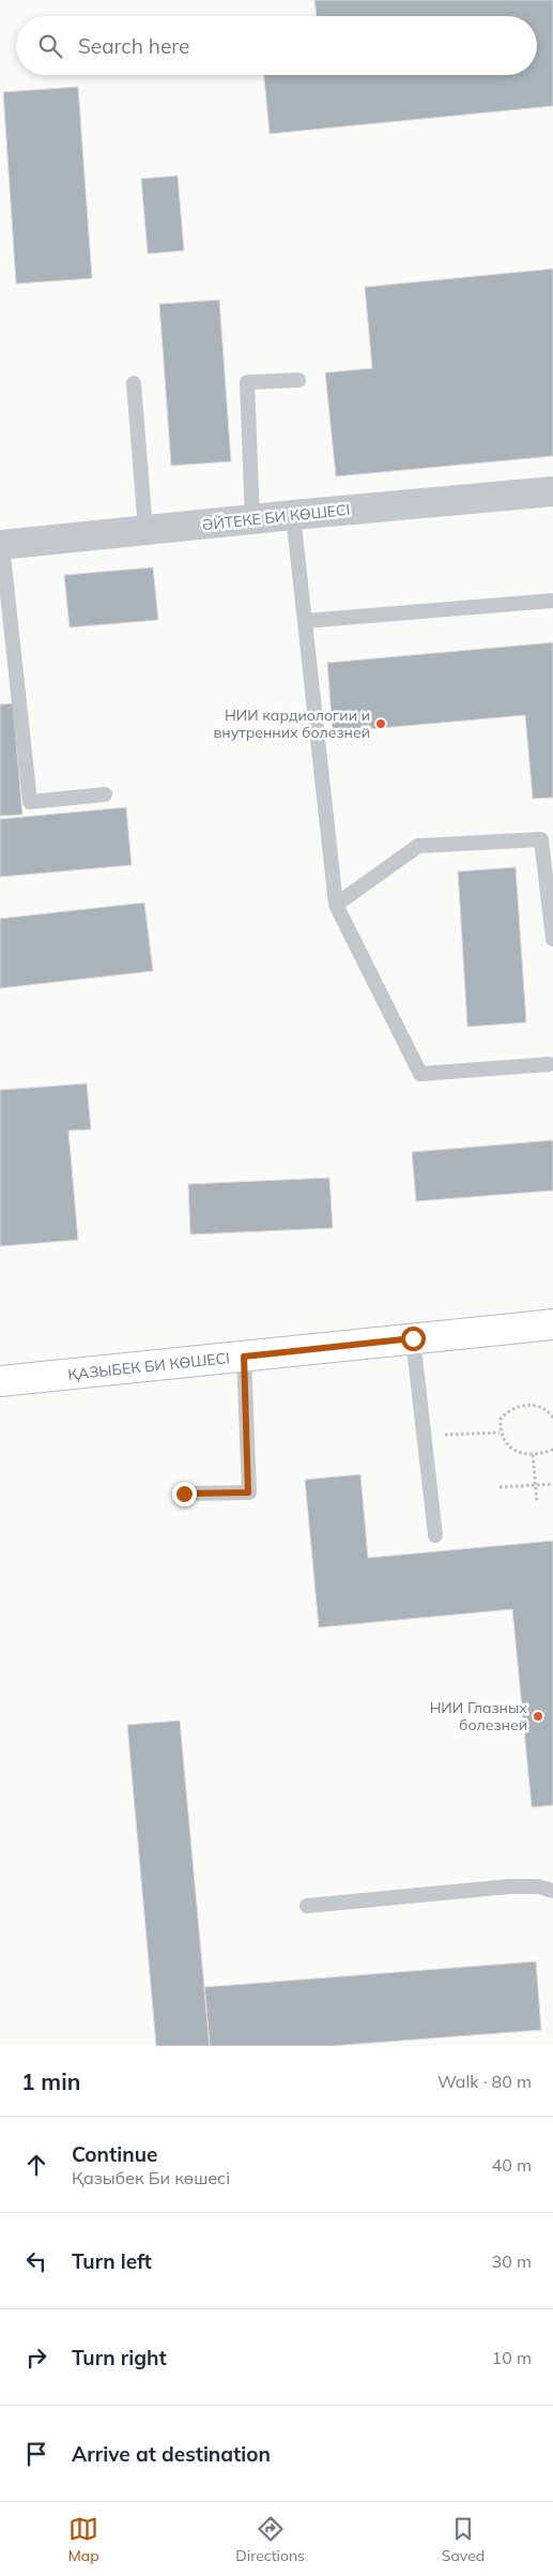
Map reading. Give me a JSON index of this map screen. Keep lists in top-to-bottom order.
{
  "streets": {
    "street": ["ӘЙТЕКЕ БИ КӨШЕСІ", "ҚАЗЫБЕК БИ КӨШЕСІ"]
  },
  "places": ["НИИ кардиологии и внутренних болезней", "НИИ Глазных болезней"],
  "page": {
    "search": "Search here",
    "heading": ["1 min", "Walk · 80 m"],
    "list": [
      ["Continue", "Қазыбек Би көшесі", "40 m"],
      ["Turn left", "30 m"],
      ["Turn right", "10 m"],
      "Arrive at destination"
    ],
    "nav": ["Map", "Directions", "Saved"]
  }
}
